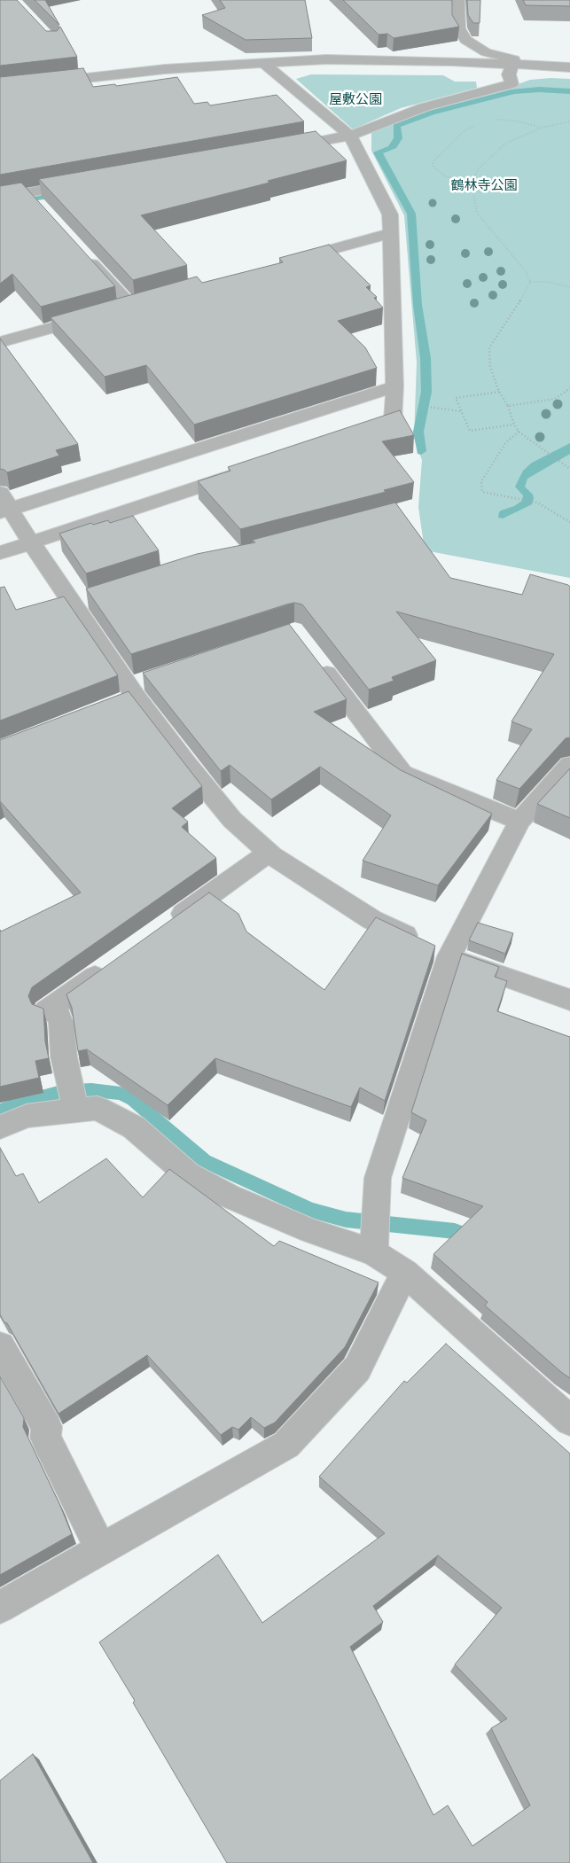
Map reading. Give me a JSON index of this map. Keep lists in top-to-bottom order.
{
  "parks": ["屋敷公園", "鶴林寺公園"]
}
